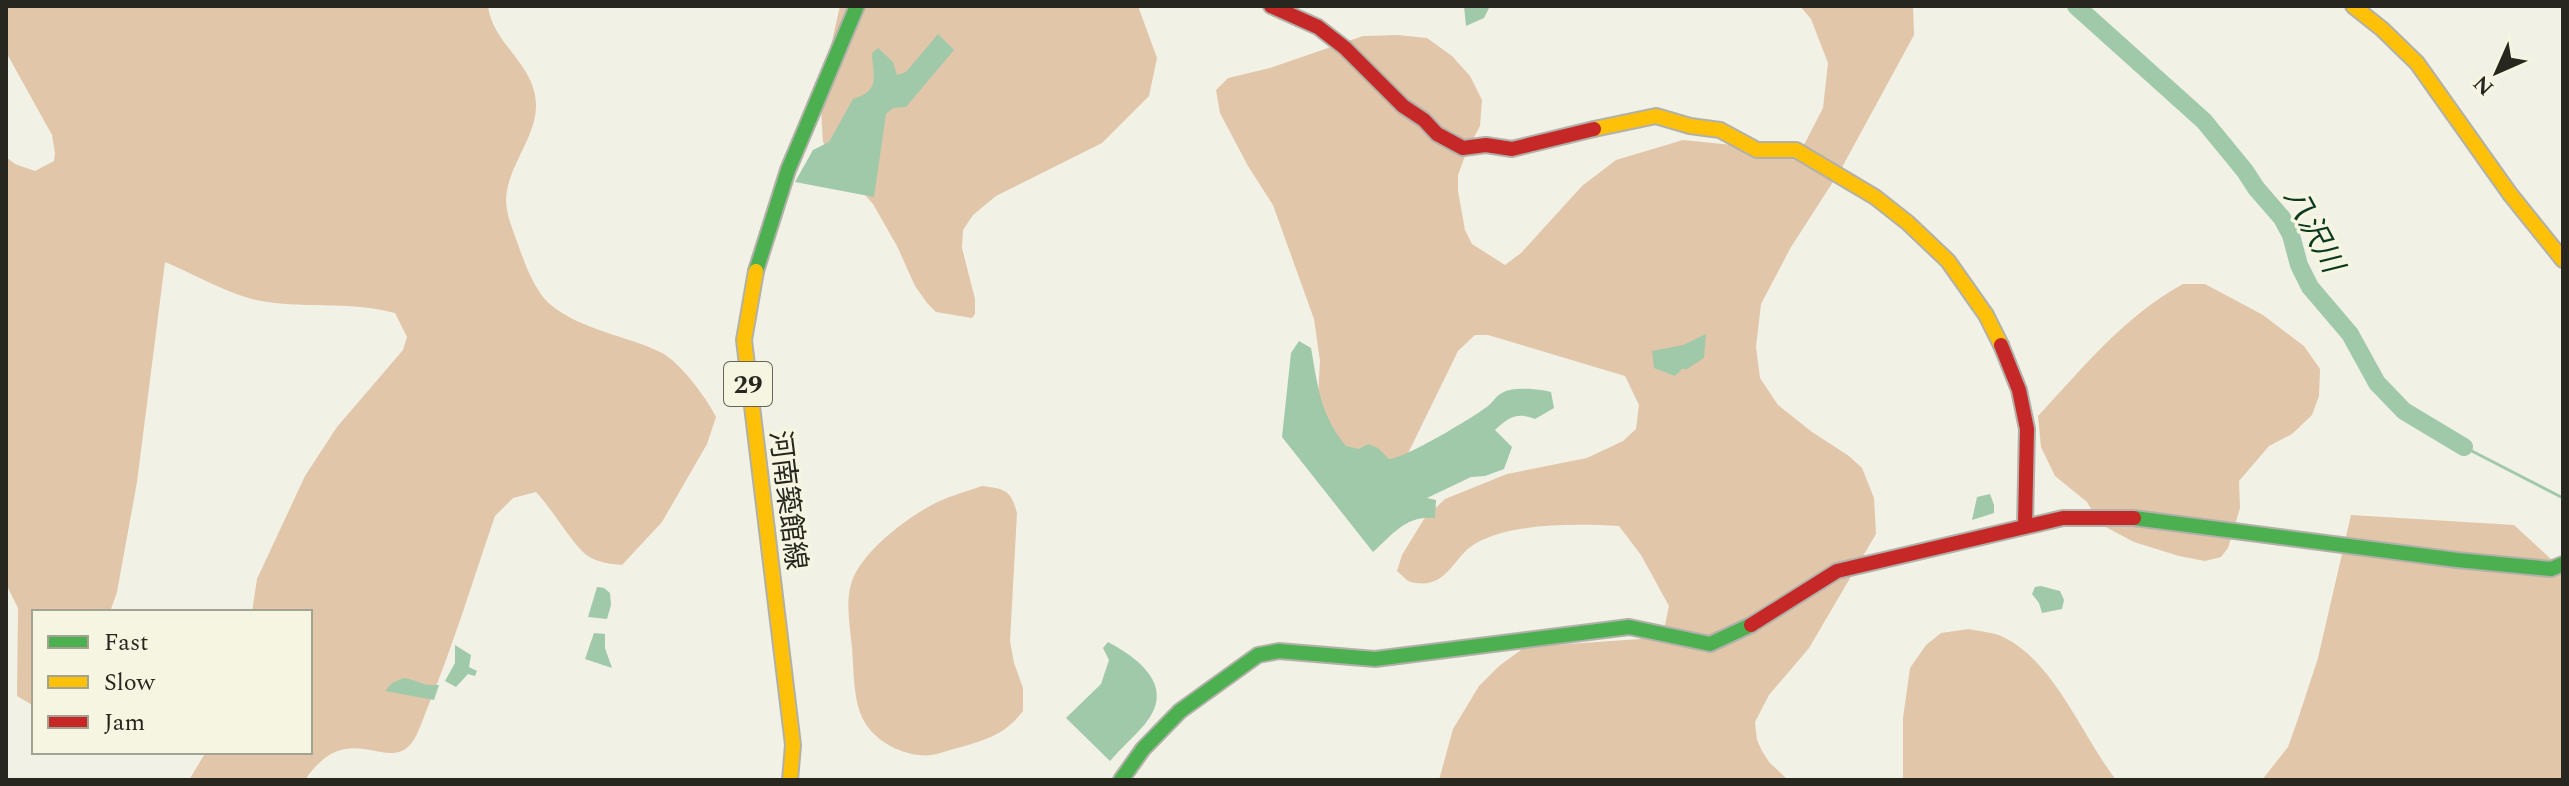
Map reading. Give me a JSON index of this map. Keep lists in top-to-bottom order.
{
  "streets": {
    "street": ["29", "河南築館線"]
  },
  "water": ["八沢川"],
  "legend": ["Fast", "Slow", "Jam"],
  "north": "bottom left"
}
